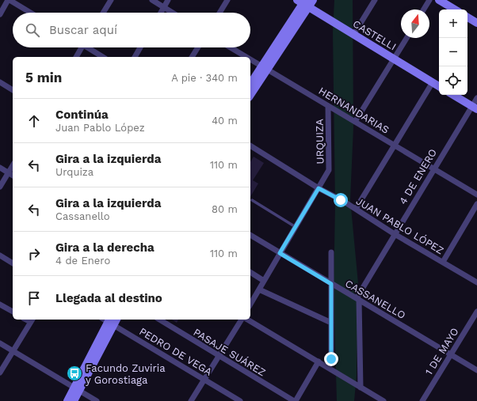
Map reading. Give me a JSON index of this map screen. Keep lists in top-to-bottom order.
{
  "streets": {
    "main road": ["CASTELLI"],
    "street": [
      "HERNANDARIAS",
      "URQUIZA",
      "4 DE ENERO",
      "JUAN PABLO LÓPEZ",
      "CASSANELLO",
      "PEDRO DE VEGA",
      "1 DE MAYO",
      "PASAJE SUÁREZ"
    ]
  },
  "crossings": [
    ["HERNANDARIAS", "URQUIZA"],
    ["HERNANDARIAS", "4 DE ENERO"],
    ["URQUIZA", "JUAN PABLO LÓPEZ"],
    ["URQUIZA", "CASSANELLO"],
    ["4 DE ENERO", "JUAN PABLO LÓPEZ"],
    ["4 DE ENERO", "CASSANELLO"],
    ["CASSANELLO", "1 DE MAYO"]
  ],
  "places": {
    "bus stop": ["Facundo Zuviria y Gorostiaga"]
  },
  "north": "top",
  "page": {
    "map_buttons": ["+", "−"],
    "search": "Buscar aquí",
    "heading": ["5 min", "A pie · 340 m"],
    "list": [
      ["Continúa", "Juan Pablo López", "40 m"],
      ["Gira a la izquierda", "Urquiza", "110 m"],
      ["Gira a la izquierda", "Cassanello", "80 m"],
      ["Gira a la derecha", "4 de Enero", "110 m"],
      "Llegada al destino"
    ]
  }
}
